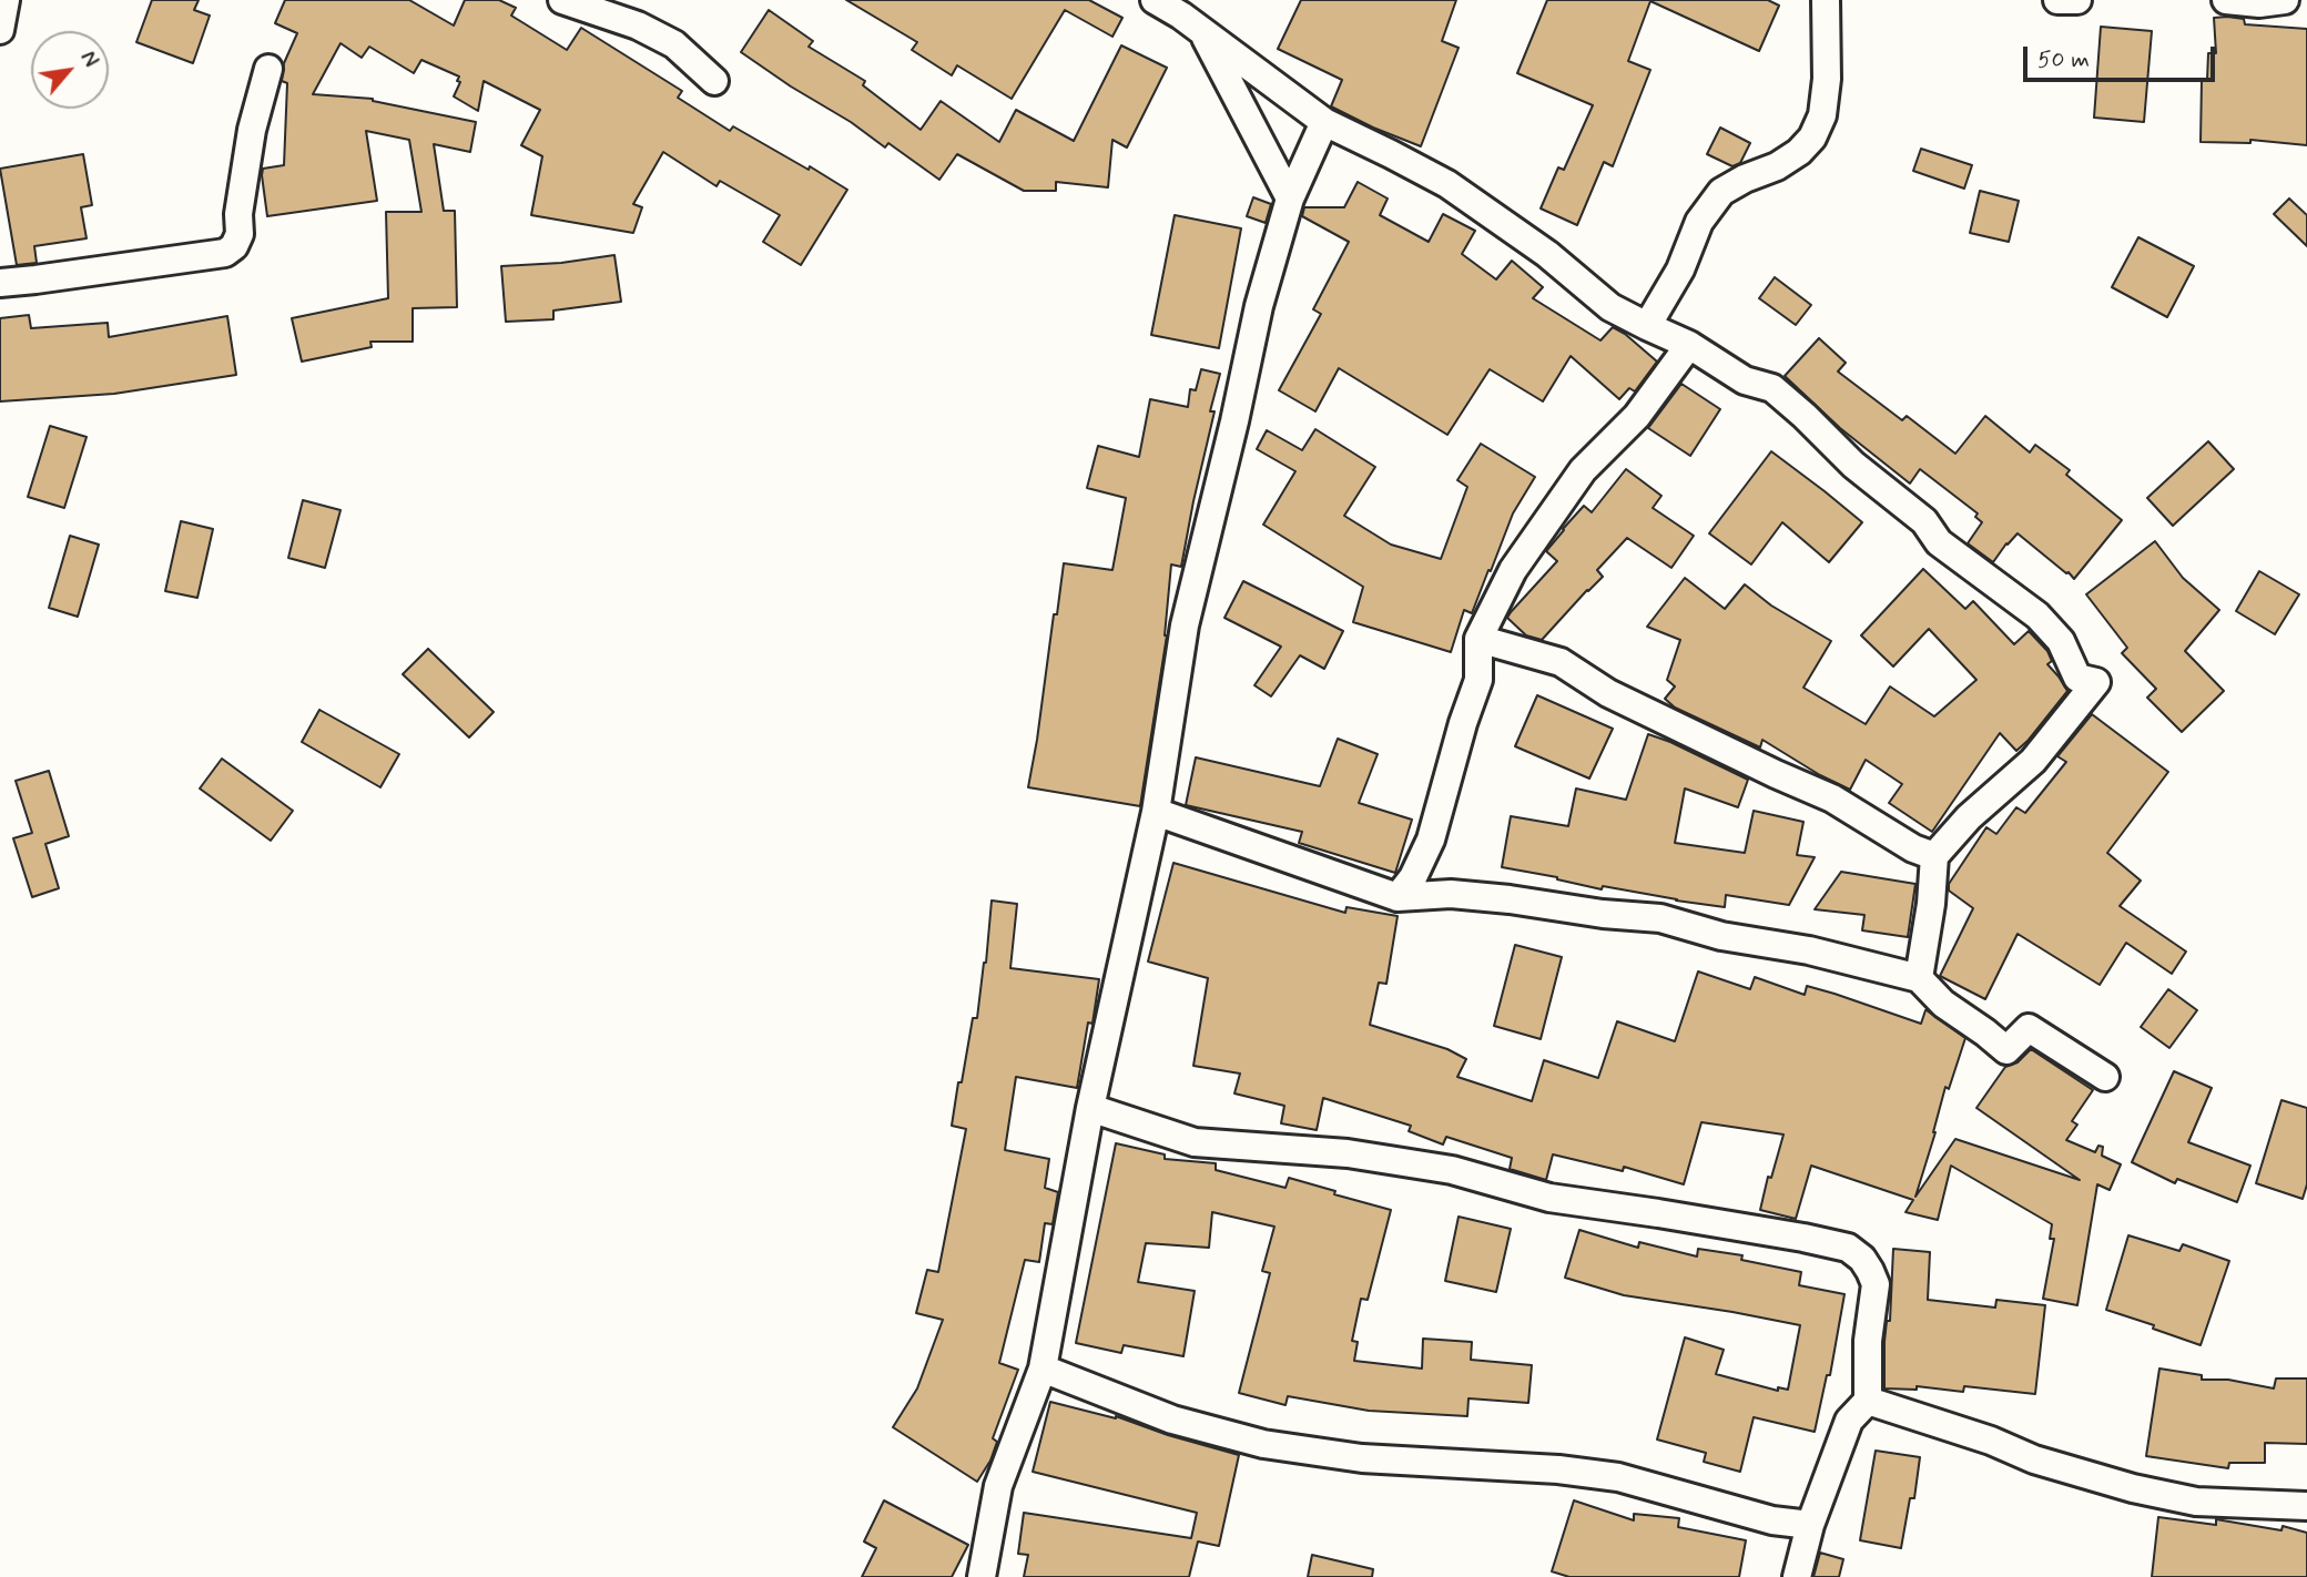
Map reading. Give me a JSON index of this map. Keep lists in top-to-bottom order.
{
  "scale_bar": "50 m",
  "north": "top right"
}
